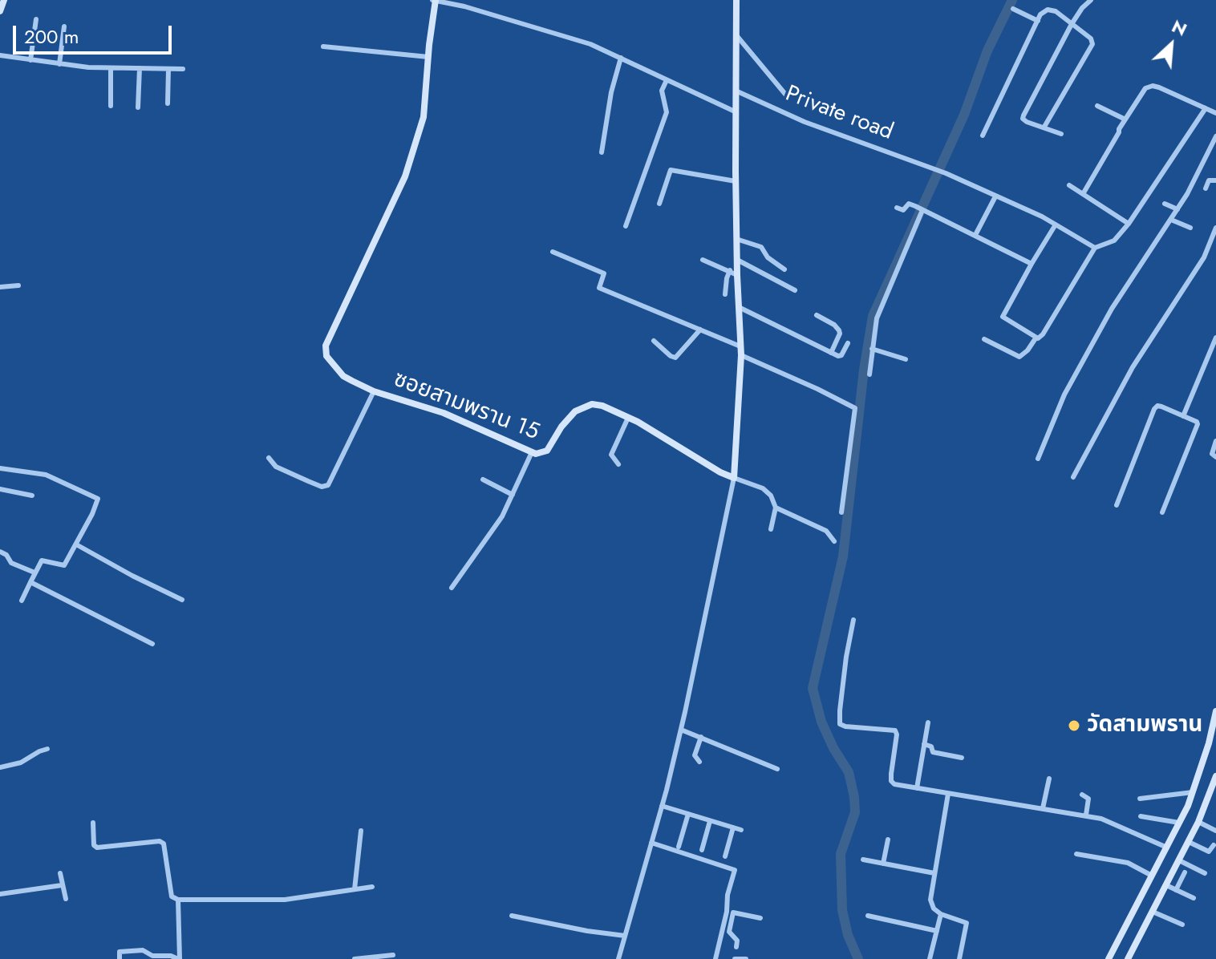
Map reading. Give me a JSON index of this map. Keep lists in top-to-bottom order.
{
  "streets": {
    "street": ["Private road", "ซอยสามพราน 15"]
  },
  "places": ["วัดสามพราน"],
  "scale_bar": "200 m",
  "north": "top right"
}
